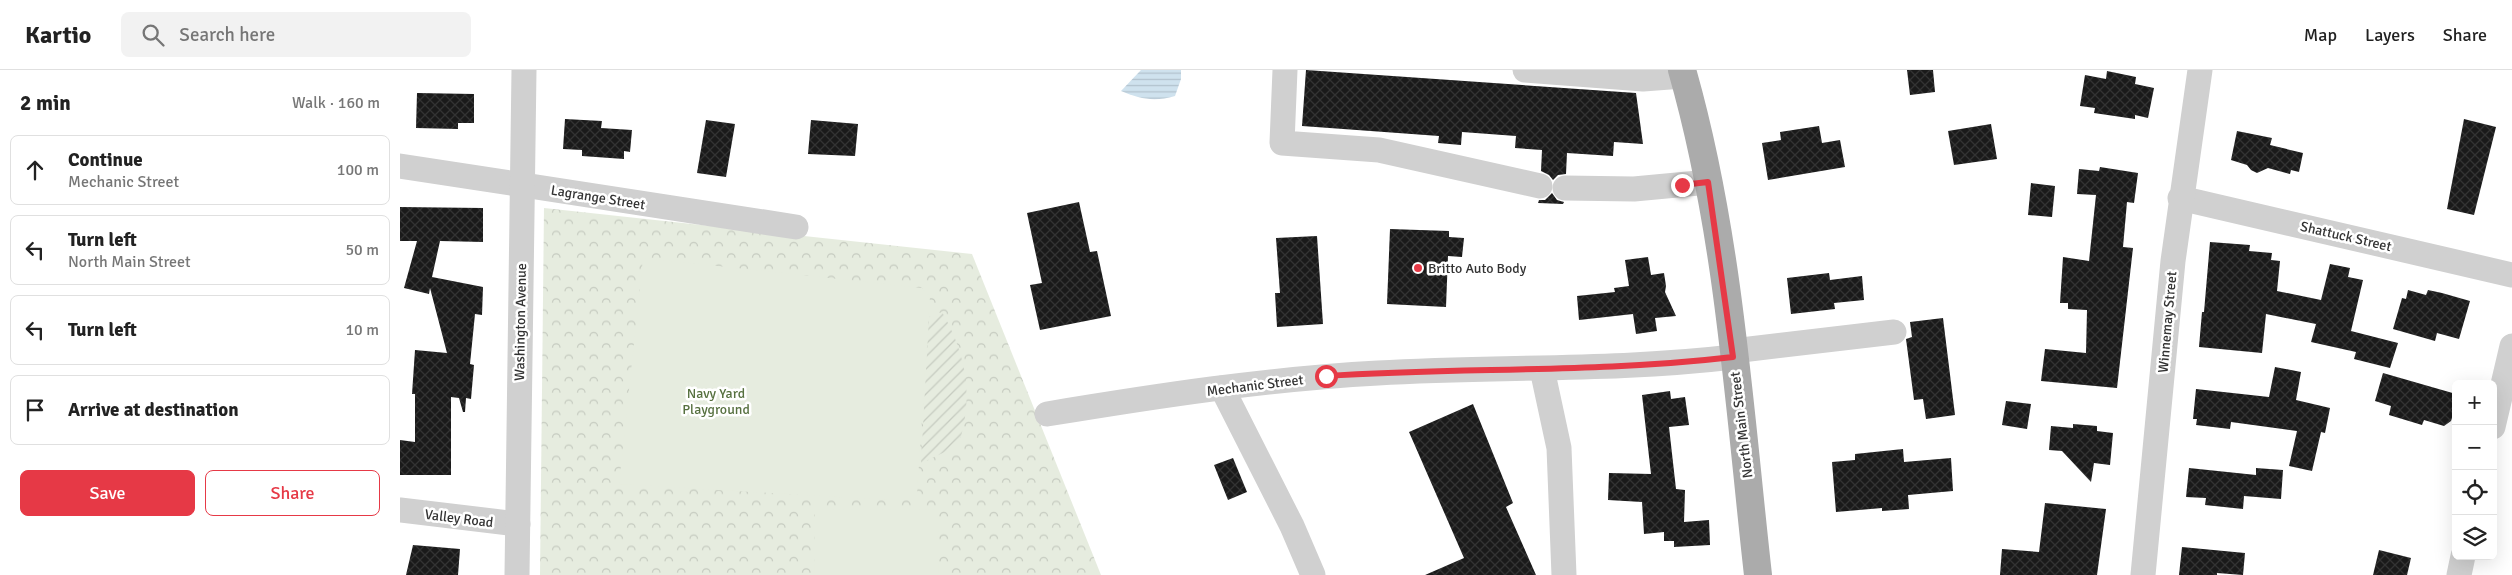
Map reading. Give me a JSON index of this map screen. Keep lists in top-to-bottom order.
{
  "streets": {
    "main road": ["North Main Street"],
    "street": [
      "Lagrange Street",
      "Shattuck Street",
      "Washington Avenue",
      "Winnemay Street",
      "Mechanic Street",
      "Valley Road"
    ]
  },
  "crossings": [
    ["Lagrange Street", "Washington Avenue"],
    ["Shattuck Street", "Winnemay Street"],
    ["Washington Avenue", "Valley Road"],
    ["Mechanic Street", "North Main Street"]
  ],
  "parks": ["Navy Yard Playground"],
  "places": ["Britto Auto Body"],
  "page": {
    "header": "Kartio",
    "search": "Search here",
    "nav": ["Map", "Layers", "Share"],
    "heading": ["2 min", "Walk · 160 m"],
    "list": [
      ["Continue", "Mechanic Street", "100 m"],
      ["Turn left", "North Main Street", "50 m"],
      ["Turn left", "10 m"],
      "Arrive at destination"
    ],
    "map_buttons": ["+", "−"],
    "buttons": ["Save", "Share"]
  }
}
